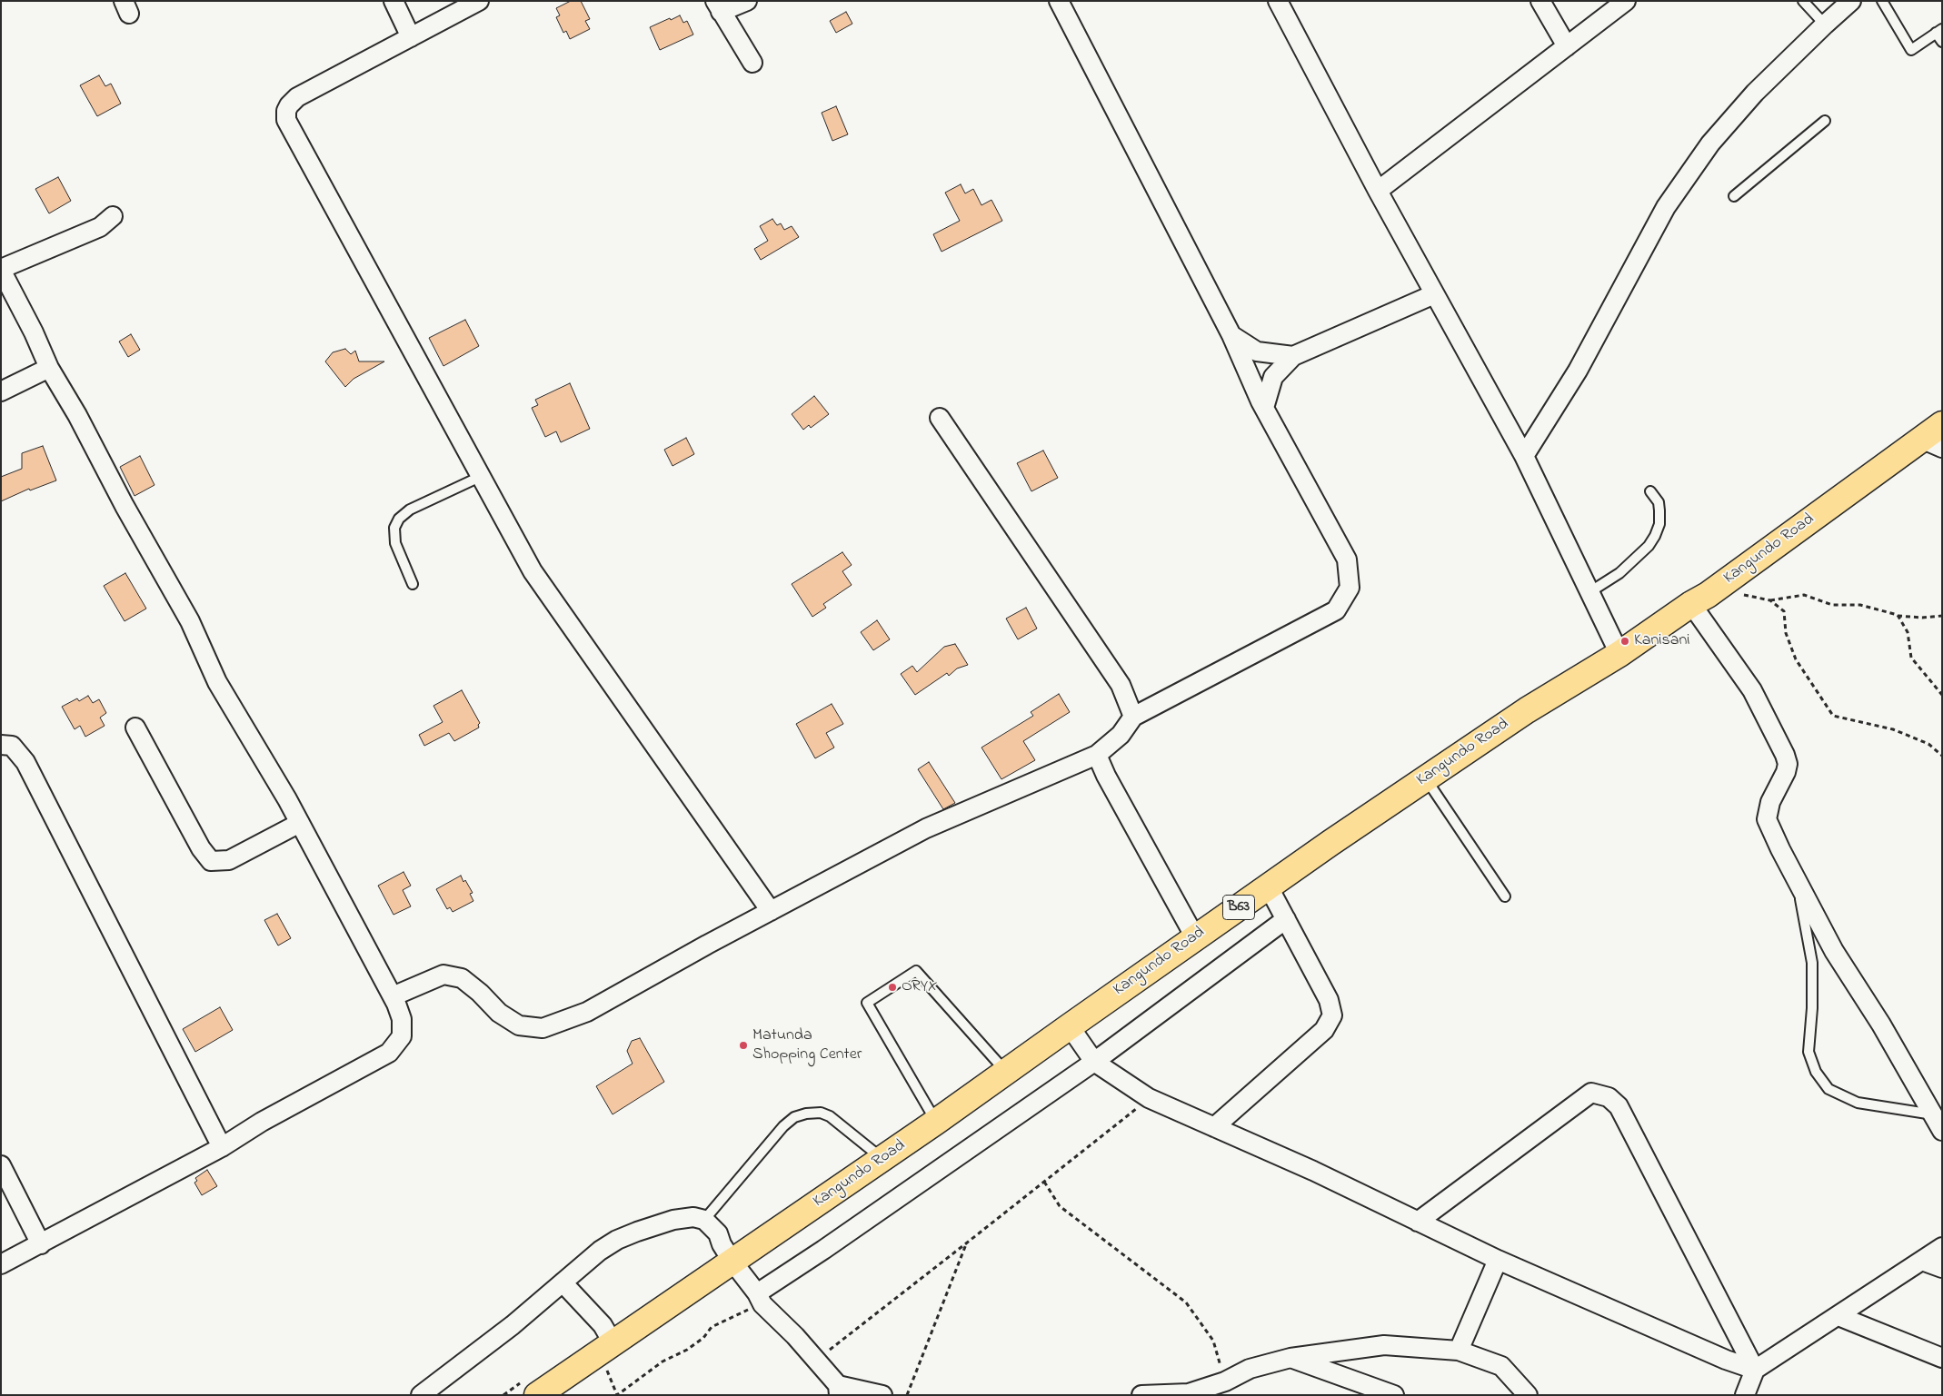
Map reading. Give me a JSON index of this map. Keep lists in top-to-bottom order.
{
  "streets": {
    "highway": ["Kangundo Road", "B63"]
  },
  "places": ["Kanisani", "ORYX", "Matunda Shopping Center"]
}
